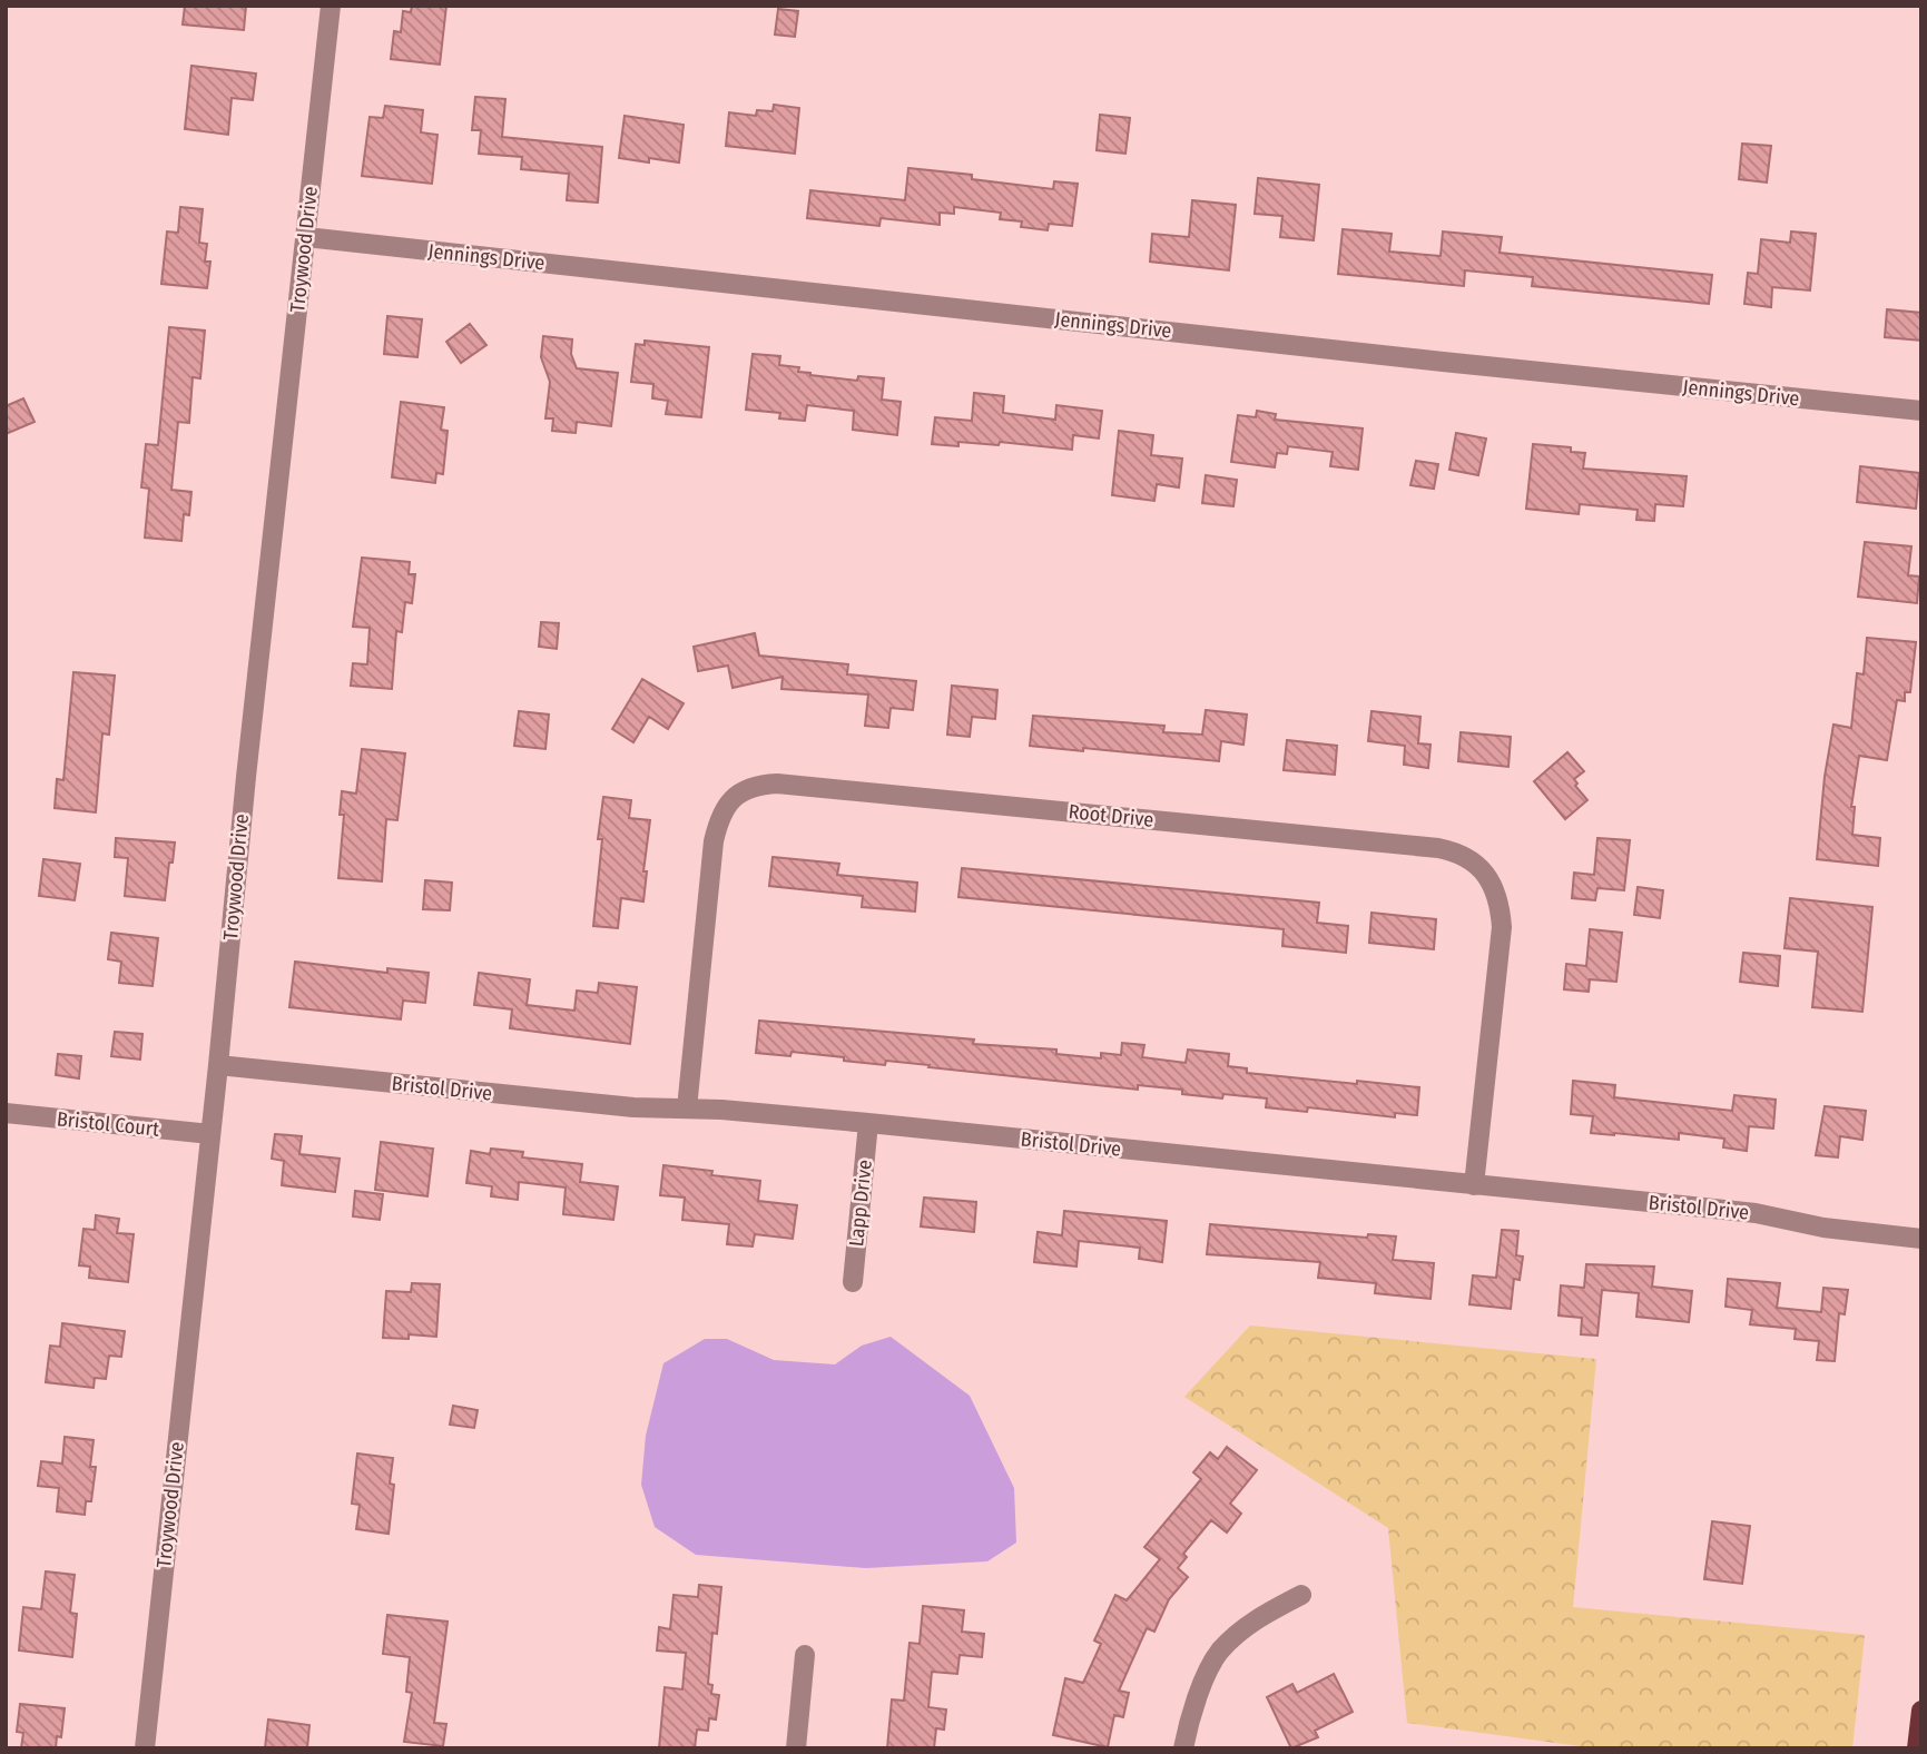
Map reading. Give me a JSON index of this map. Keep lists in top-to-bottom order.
{
  "streets": {
    "street": [
      "Troywood Drive",
      "Jennings Drive",
      "Root Drive",
      "Bristol Drive",
      "Bristol Court",
      "Lapp Drive"
    ]
  },
  "crossings": [
    ["Troywood Drive", "Jennings Drive"],
    ["Troywood Drive", "Bristol Drive"],
    ["Troywood Drive", "Bristol Court"],
    ["Root Drive", "Bristol Drive"],
    ["Bristol Drive", "Lapp Drive"]
  ]
}
